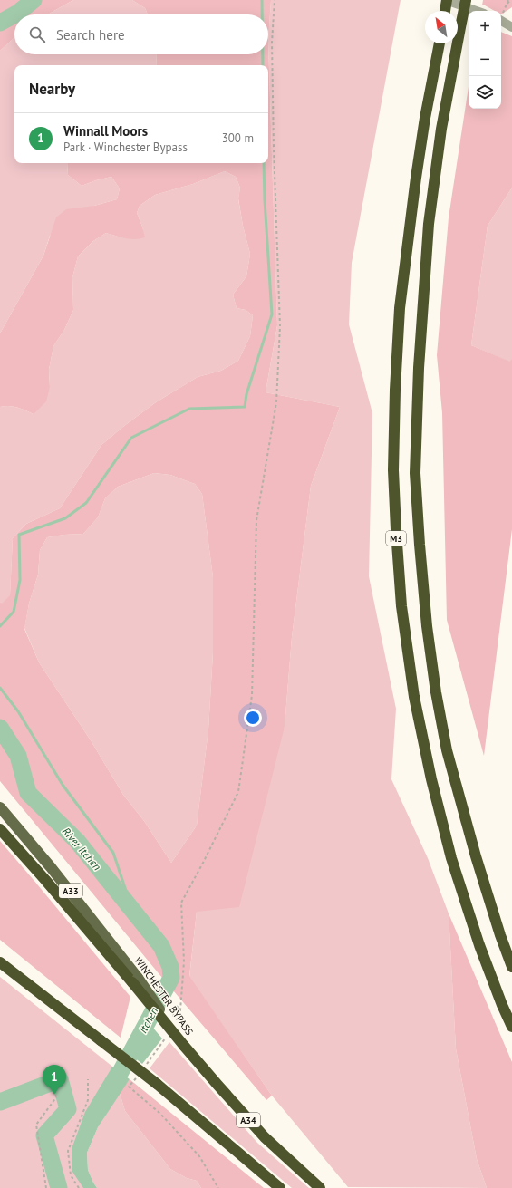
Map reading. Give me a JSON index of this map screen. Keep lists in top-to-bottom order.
{
  "streets": {
    "highway": ["M3", "WINCHESTER BYPASS", "A34"],
    "main road": ["A33"]
  },
  "crossings": [
    ["WINCHESTER BYPASS", "A34"]
  ],
  "water": ["River Itchen", "Itchen"],
  "north": "top left",
  "page": {
    "map_buttons": ["+", "−"],
    "search": "Search here",
    "heading": "Nearby",
    "list": [
      {
        "mark": "1",
        "name": "Winnall Moors",
        "note": "Park · Winchester Bypass",
        "value": "300 m"
      }
    ],
    "pins": "1"
  }
}
